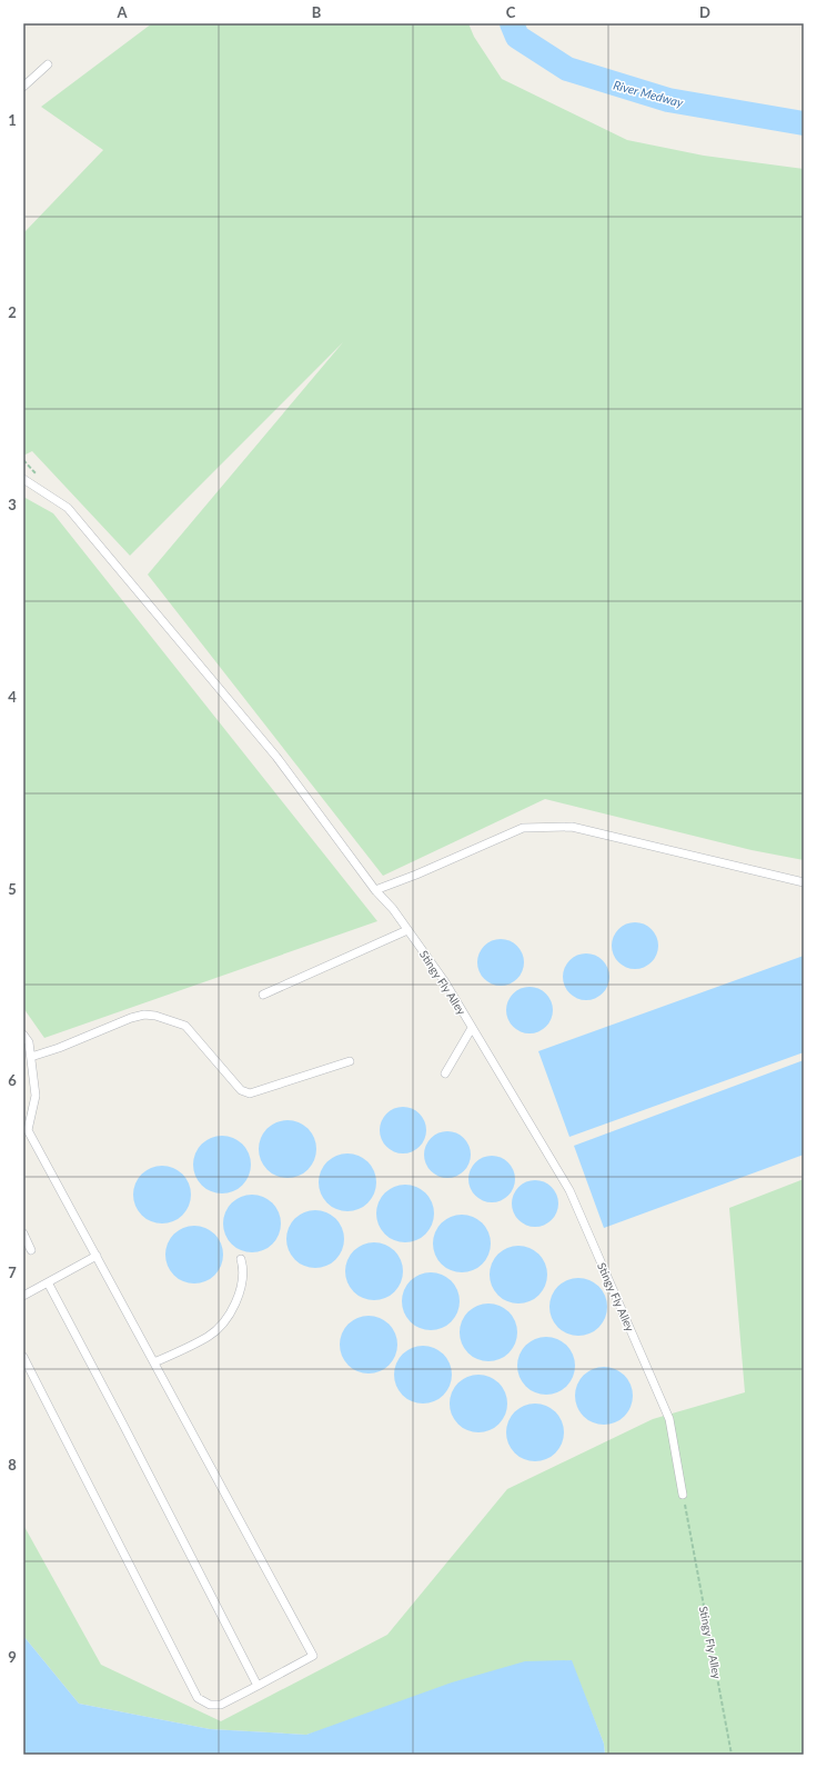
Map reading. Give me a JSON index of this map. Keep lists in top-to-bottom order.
{
  "streets": {
    "lane": ["Stingy Fly Alley"]
  },
  "water": ["River Medway"],
  "grid": {
    "columns": [
      "A",
      "B",
      "C",
      "D"
    ],
    "rows": [
      "1",
      "2",
      "3",
      "4",
      "5",
      "6",
      "7",
      "8",
      "9"
    ]
  }
}
